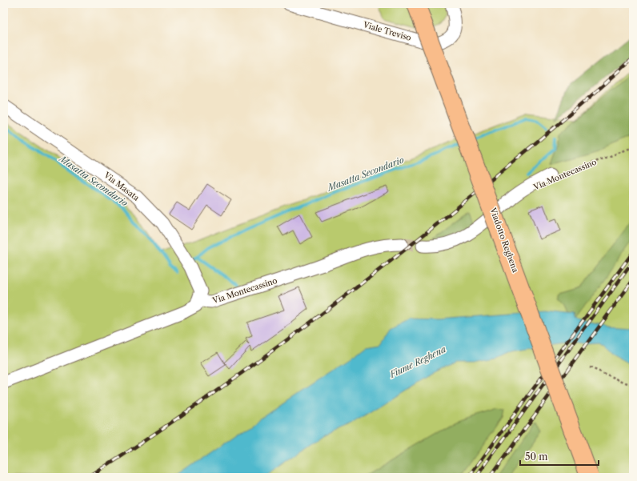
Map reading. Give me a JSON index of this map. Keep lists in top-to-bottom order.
{
  "streets": {
    "highway": ["Viadotto Reghena"],
    "street": ["Viale Treviso", "Via Montecassino", "Via Masata"]
  },
  "crossings": [
    ["Via Montecassino", "Via Masata"]
  ],
  "water": ["Masatta Secondario", "Fiume Reghena"],
  "scale_bar": "50 m"
}
